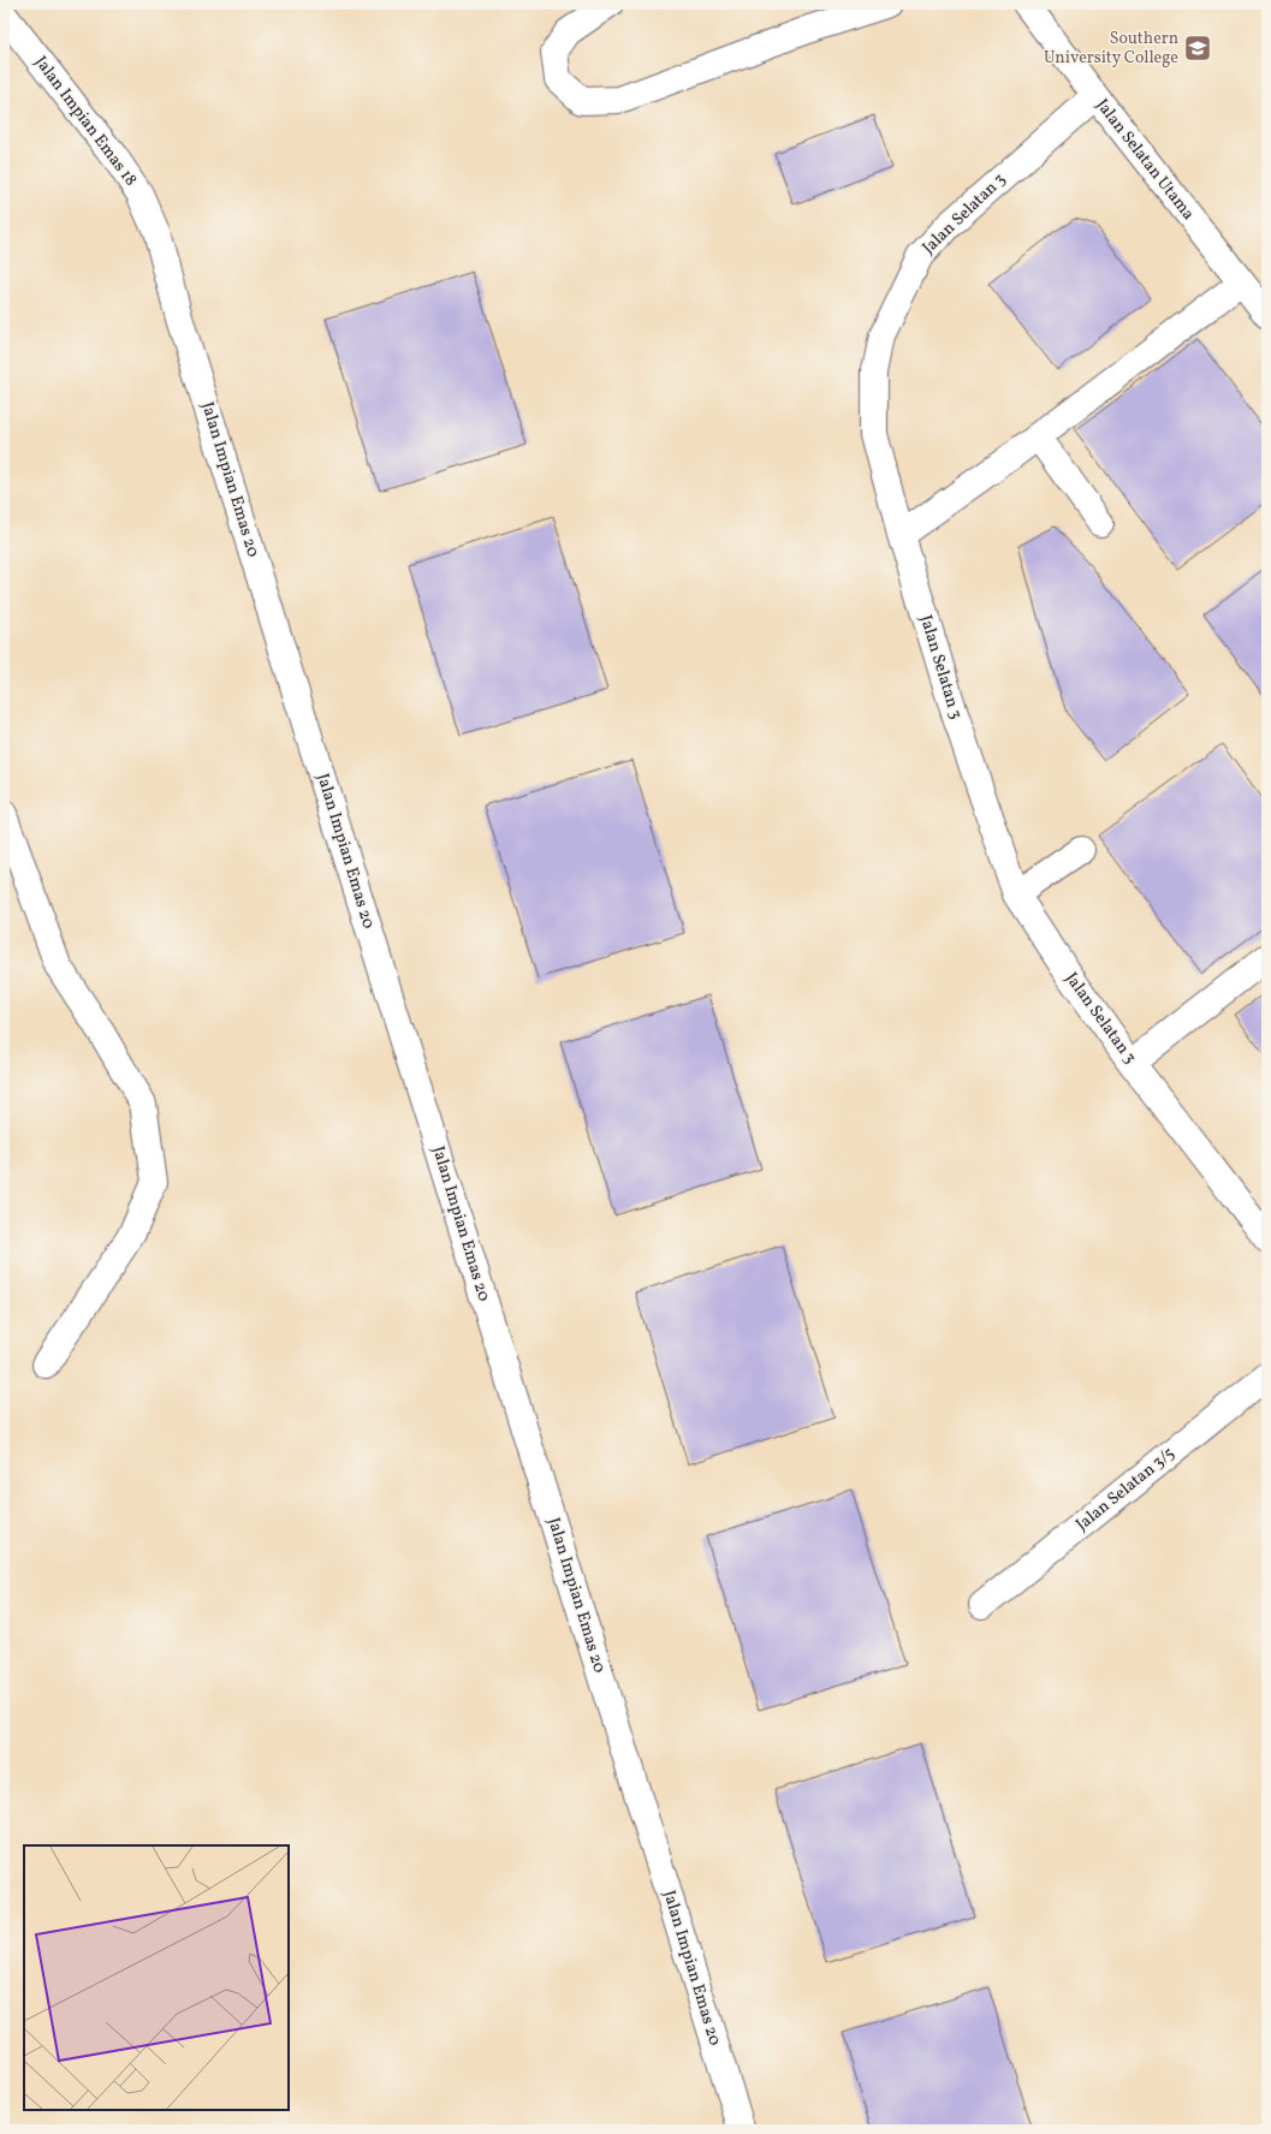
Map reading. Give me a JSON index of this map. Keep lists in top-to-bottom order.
{
  "streets": {
    "street": [
      "Jalan Impian Emas 18",
      "Jalan Selatan Utama",
      "Jalan Selatan 3",
      "Jalan Impian Emas 20",
      "Jalan Selatan 3/5"
    ]
  },
  "crossings": [
    ["Jalan Impian Emas 18", "Jalan Impian Emas 20"],
    ["Jalan Selatan Utama", "Jalan Selatan 3"]
  ],
  "places": {
    "school or university": ["Southern University College"]
  }
}
